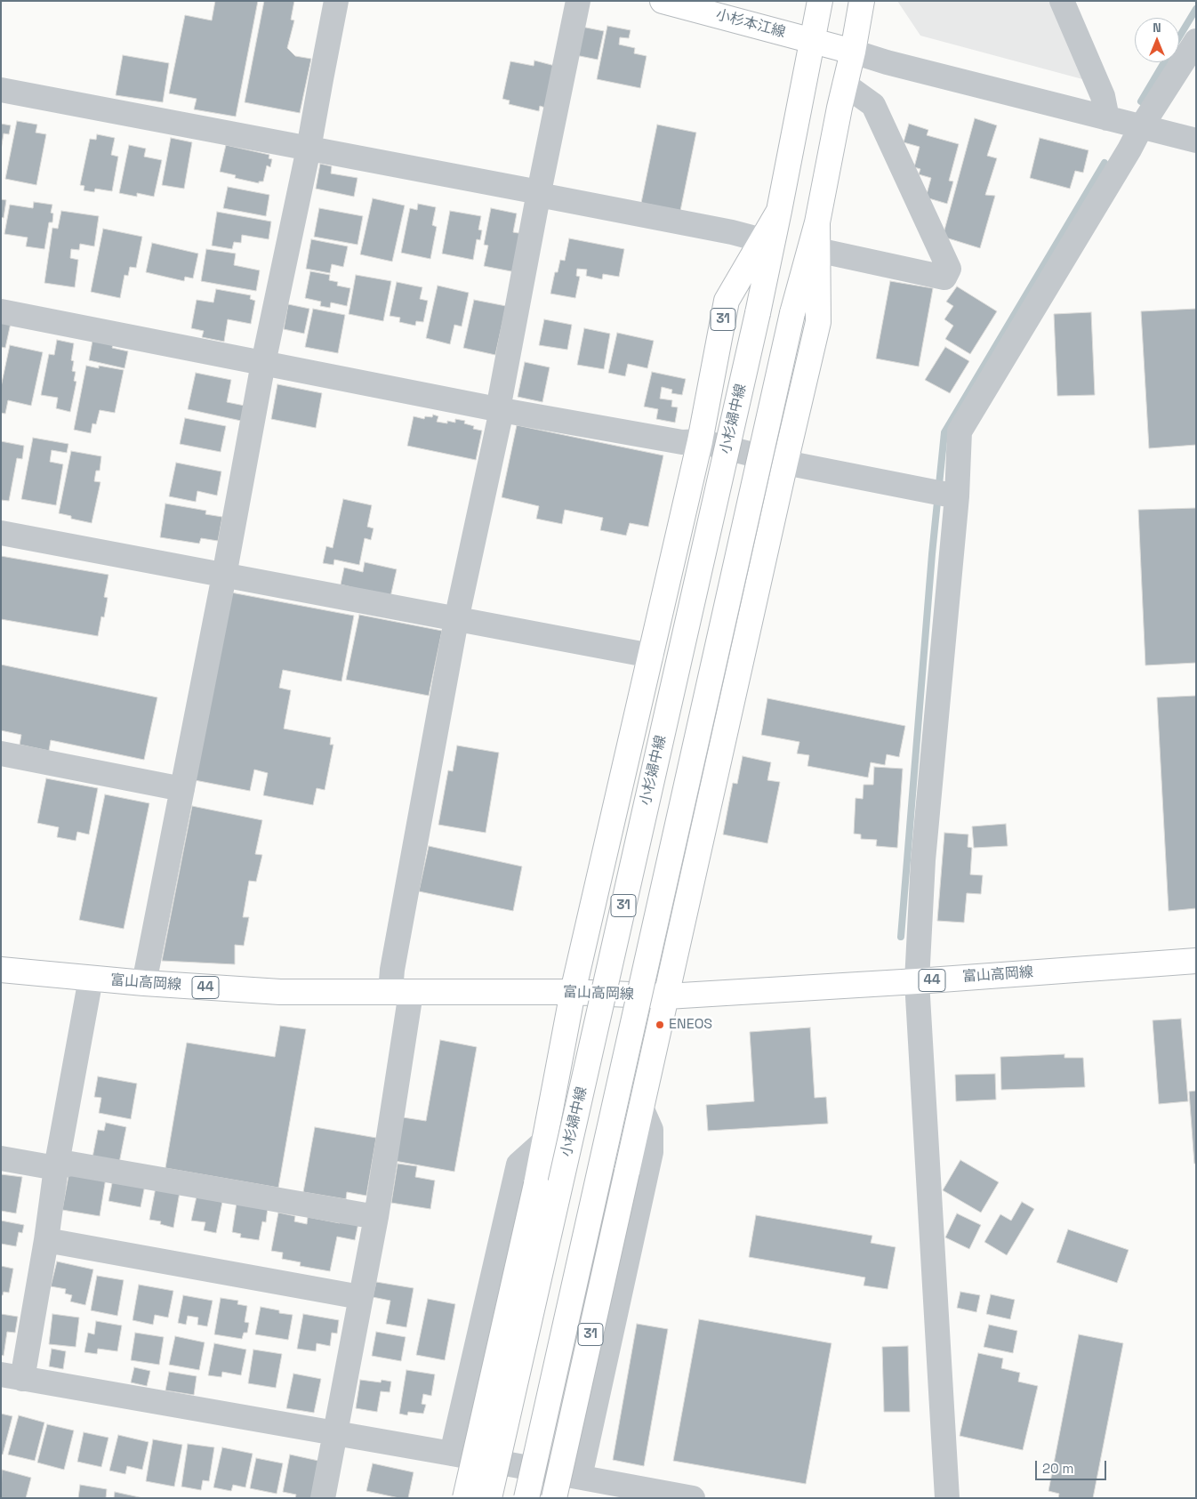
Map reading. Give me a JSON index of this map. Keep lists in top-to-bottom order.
{
  "streets": {
    "main road": [
      "小杉本江線",
      "31",
      "小杉婦中線",
      "富山高岡線",
      "44"
    ]
  },
  "crossings": [
    ["小杉本江線", "31"],
    ["小杉本江線", "小杉婦中線"],
    ["31", "小杉婦中線"],
    ["31", "富山高岡線"]
  ],
  "places": ["ENEOS"],
  "scale_bar": "20 m",
  "north": "top"
}
